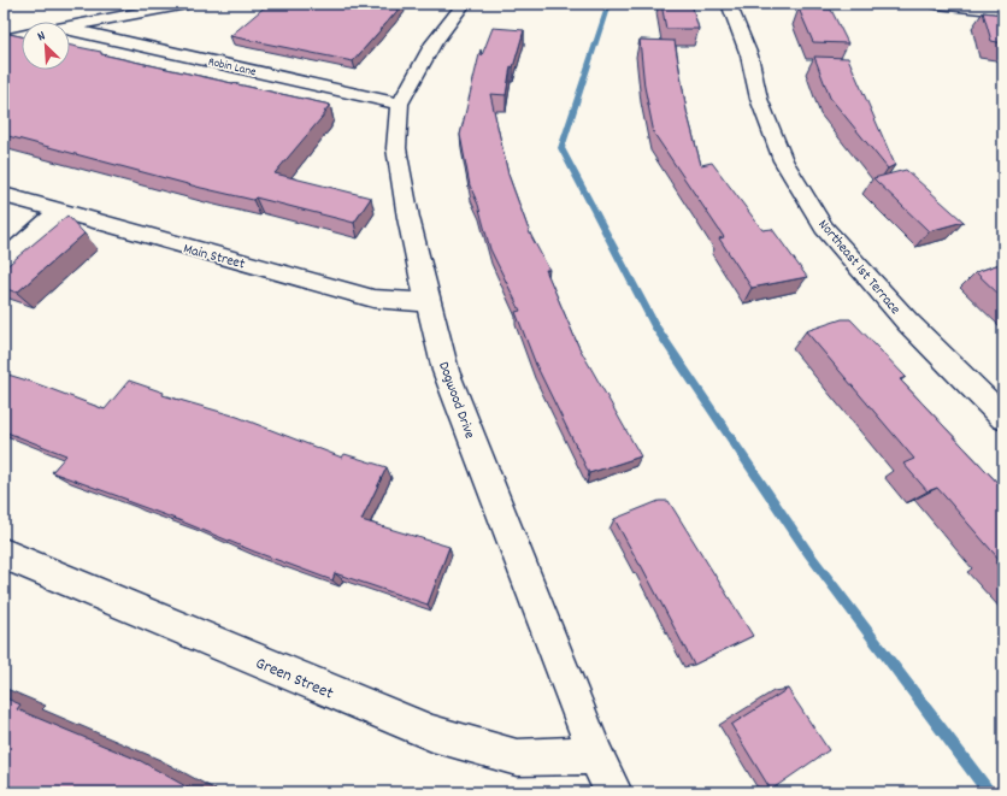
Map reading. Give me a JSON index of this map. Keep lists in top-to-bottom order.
{
  "streets": {
    "street": [
      "Robin Lane",
      "Main Street",
      "Northeast 1st Terrace",
      "Dogwood Drive",
      "Green Street"
    ]
  },
  "crossings": [
    ["Robin Lane", "Dogwood Drive"],
    ["Main Street", "Dogwood Drive"],
    ["Dogwood Drive", "Green Street"]
  ],
  "north": "top left"
}
